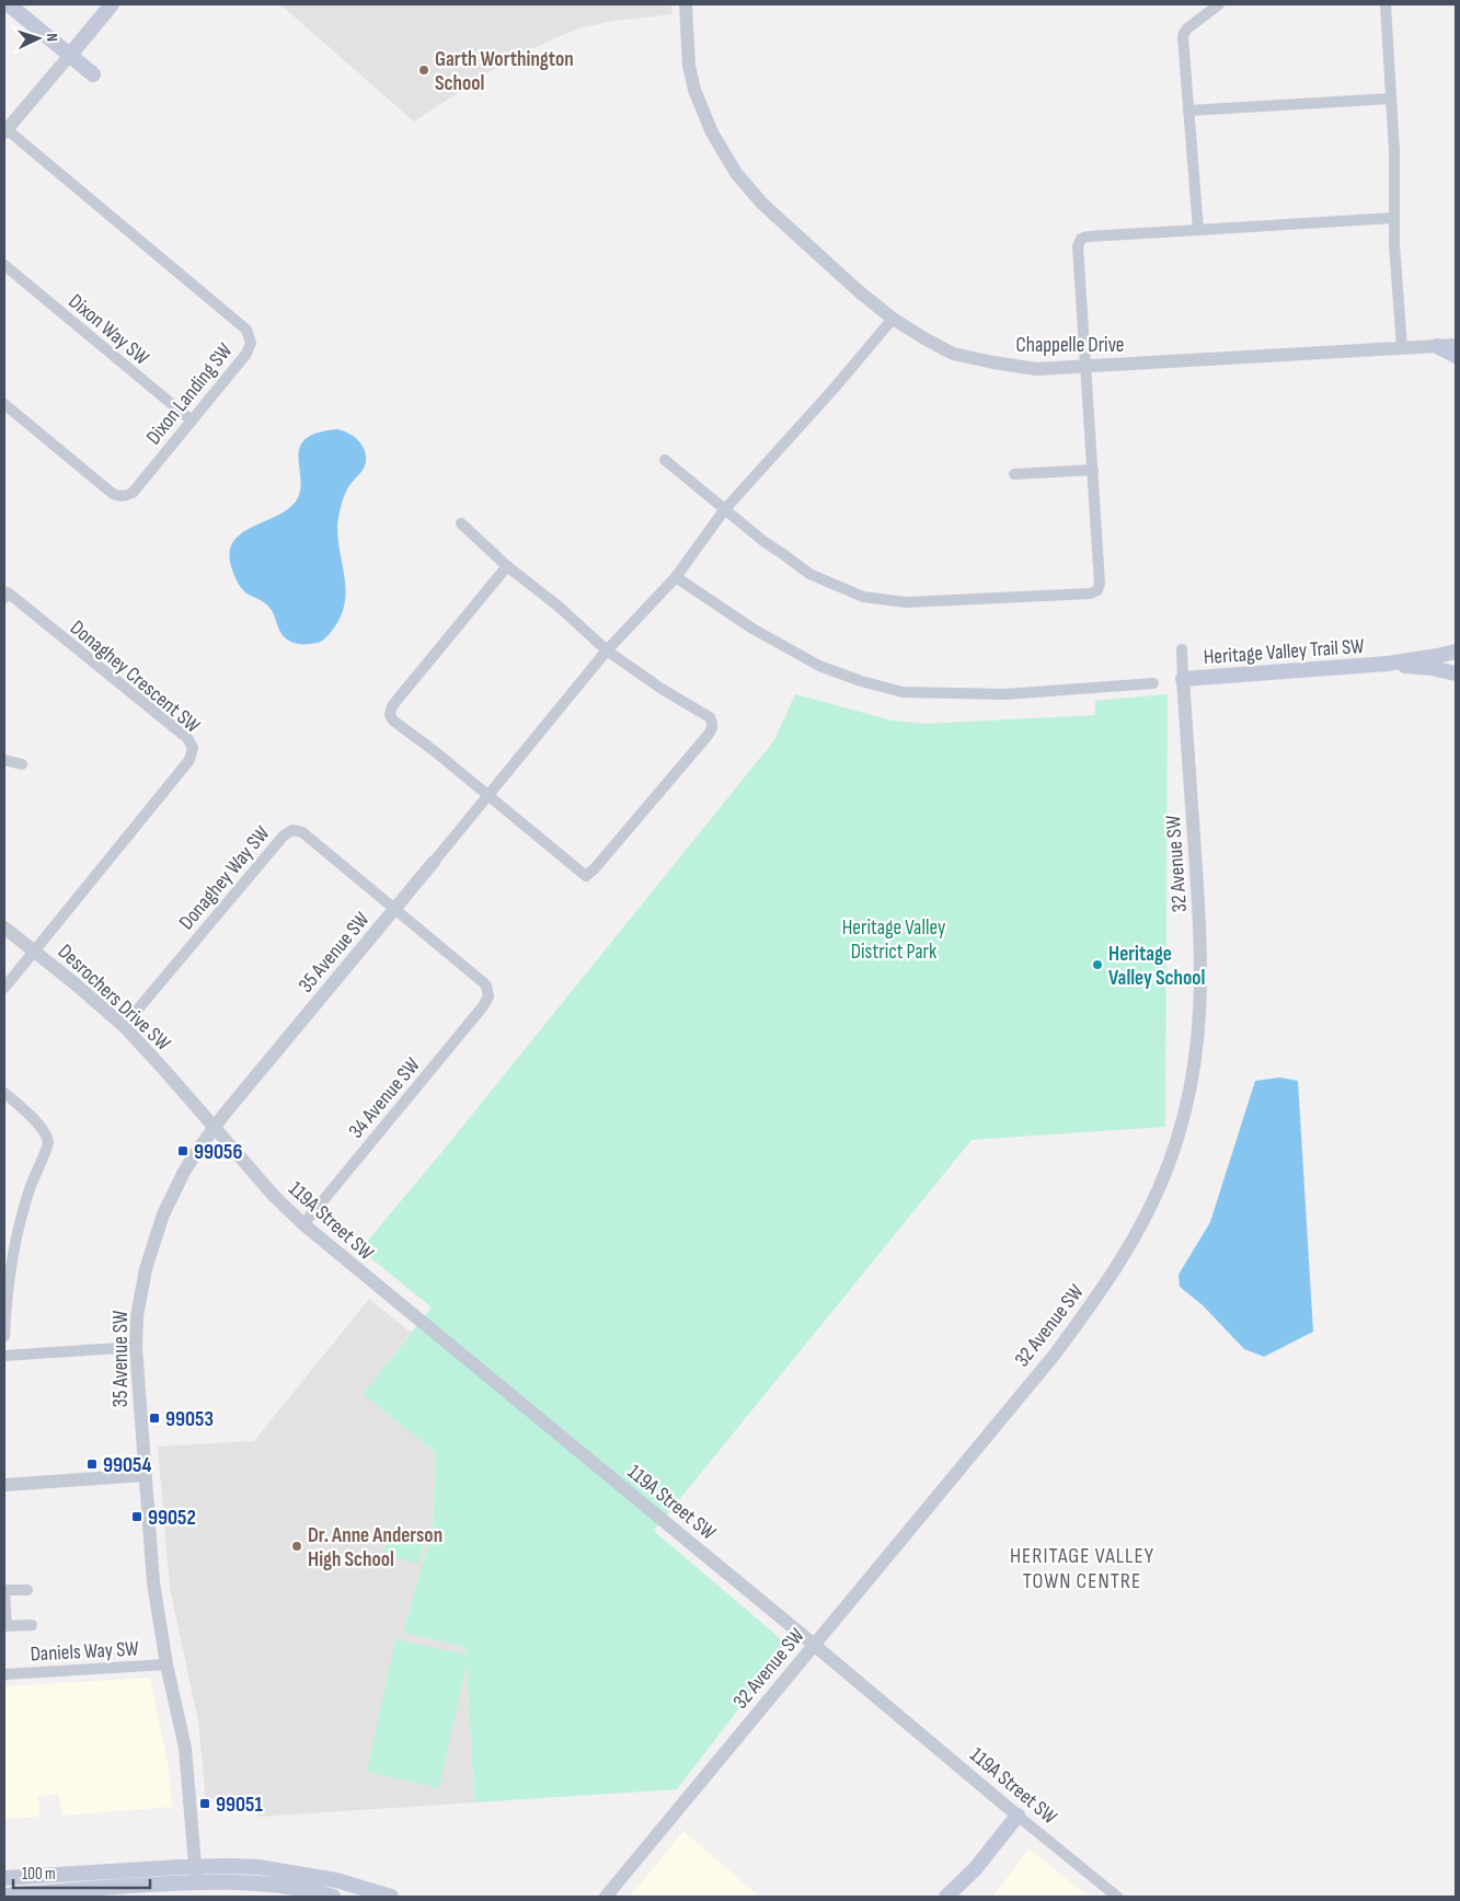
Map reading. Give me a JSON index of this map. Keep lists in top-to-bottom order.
{
  "streets": {
    "main road": ["Heritage Valley Trail SW"],
    "street": [
      "Dixon Way SW",
      "Chappelle Drive",
      "Dixon Landing SW",
      "Donaghey Crescent SW",
      "32 Avenue SW",
      "Donaghey Way SW",
      "35 Avenue SW",
      "Desrochers Drive SW",
      "34 Avenue SW",
      "119A Street SW",
      "Daniels Way SW"
    ]
  },
  "crossings": [
    ["Dixon Way SW", "Dixon Landing SW"],
    ["Heritage Valley Trail SW", "32 Avenue SW"],
    ["Donaghey Crescent SW", "Desrochers Drive SW"],
    ["32 Avenue SW", "119A Street SW"],
    ["Donaghey Way SW", "35 Avenue SW"],
    ["Donaghey Way SW", "Desrochers Drive SW"],
    ["Donaghey Way SW", "34 Avenue SW"],
    ["35 Avenue SW", "Desrochers Drive SW"],
    ["35 Avenue SW", "119A Street SW"],
    ["35 Avenue SW", "Daniels Way SW"],
    ["Desrochers Drive SW", "119A Street SW"],
    ["34 Avenue SW", "119A Street SW"]
  ],
  "districts": ["HERITAGE VALLEY TOWN CENTRE"],
  "parks": ["Heritage Valley District Park"],
  "places": {
    "other": ["Garth Worthington School", "Heritage Valley School", "Dr. Anne Anderson High School"],
    "transit": [
      "99056",
      "99053",
      "99054",
      "99052",
      "99051"
    ]
  },
  "scale_bar": "100 m",
  "north": "right"
}
